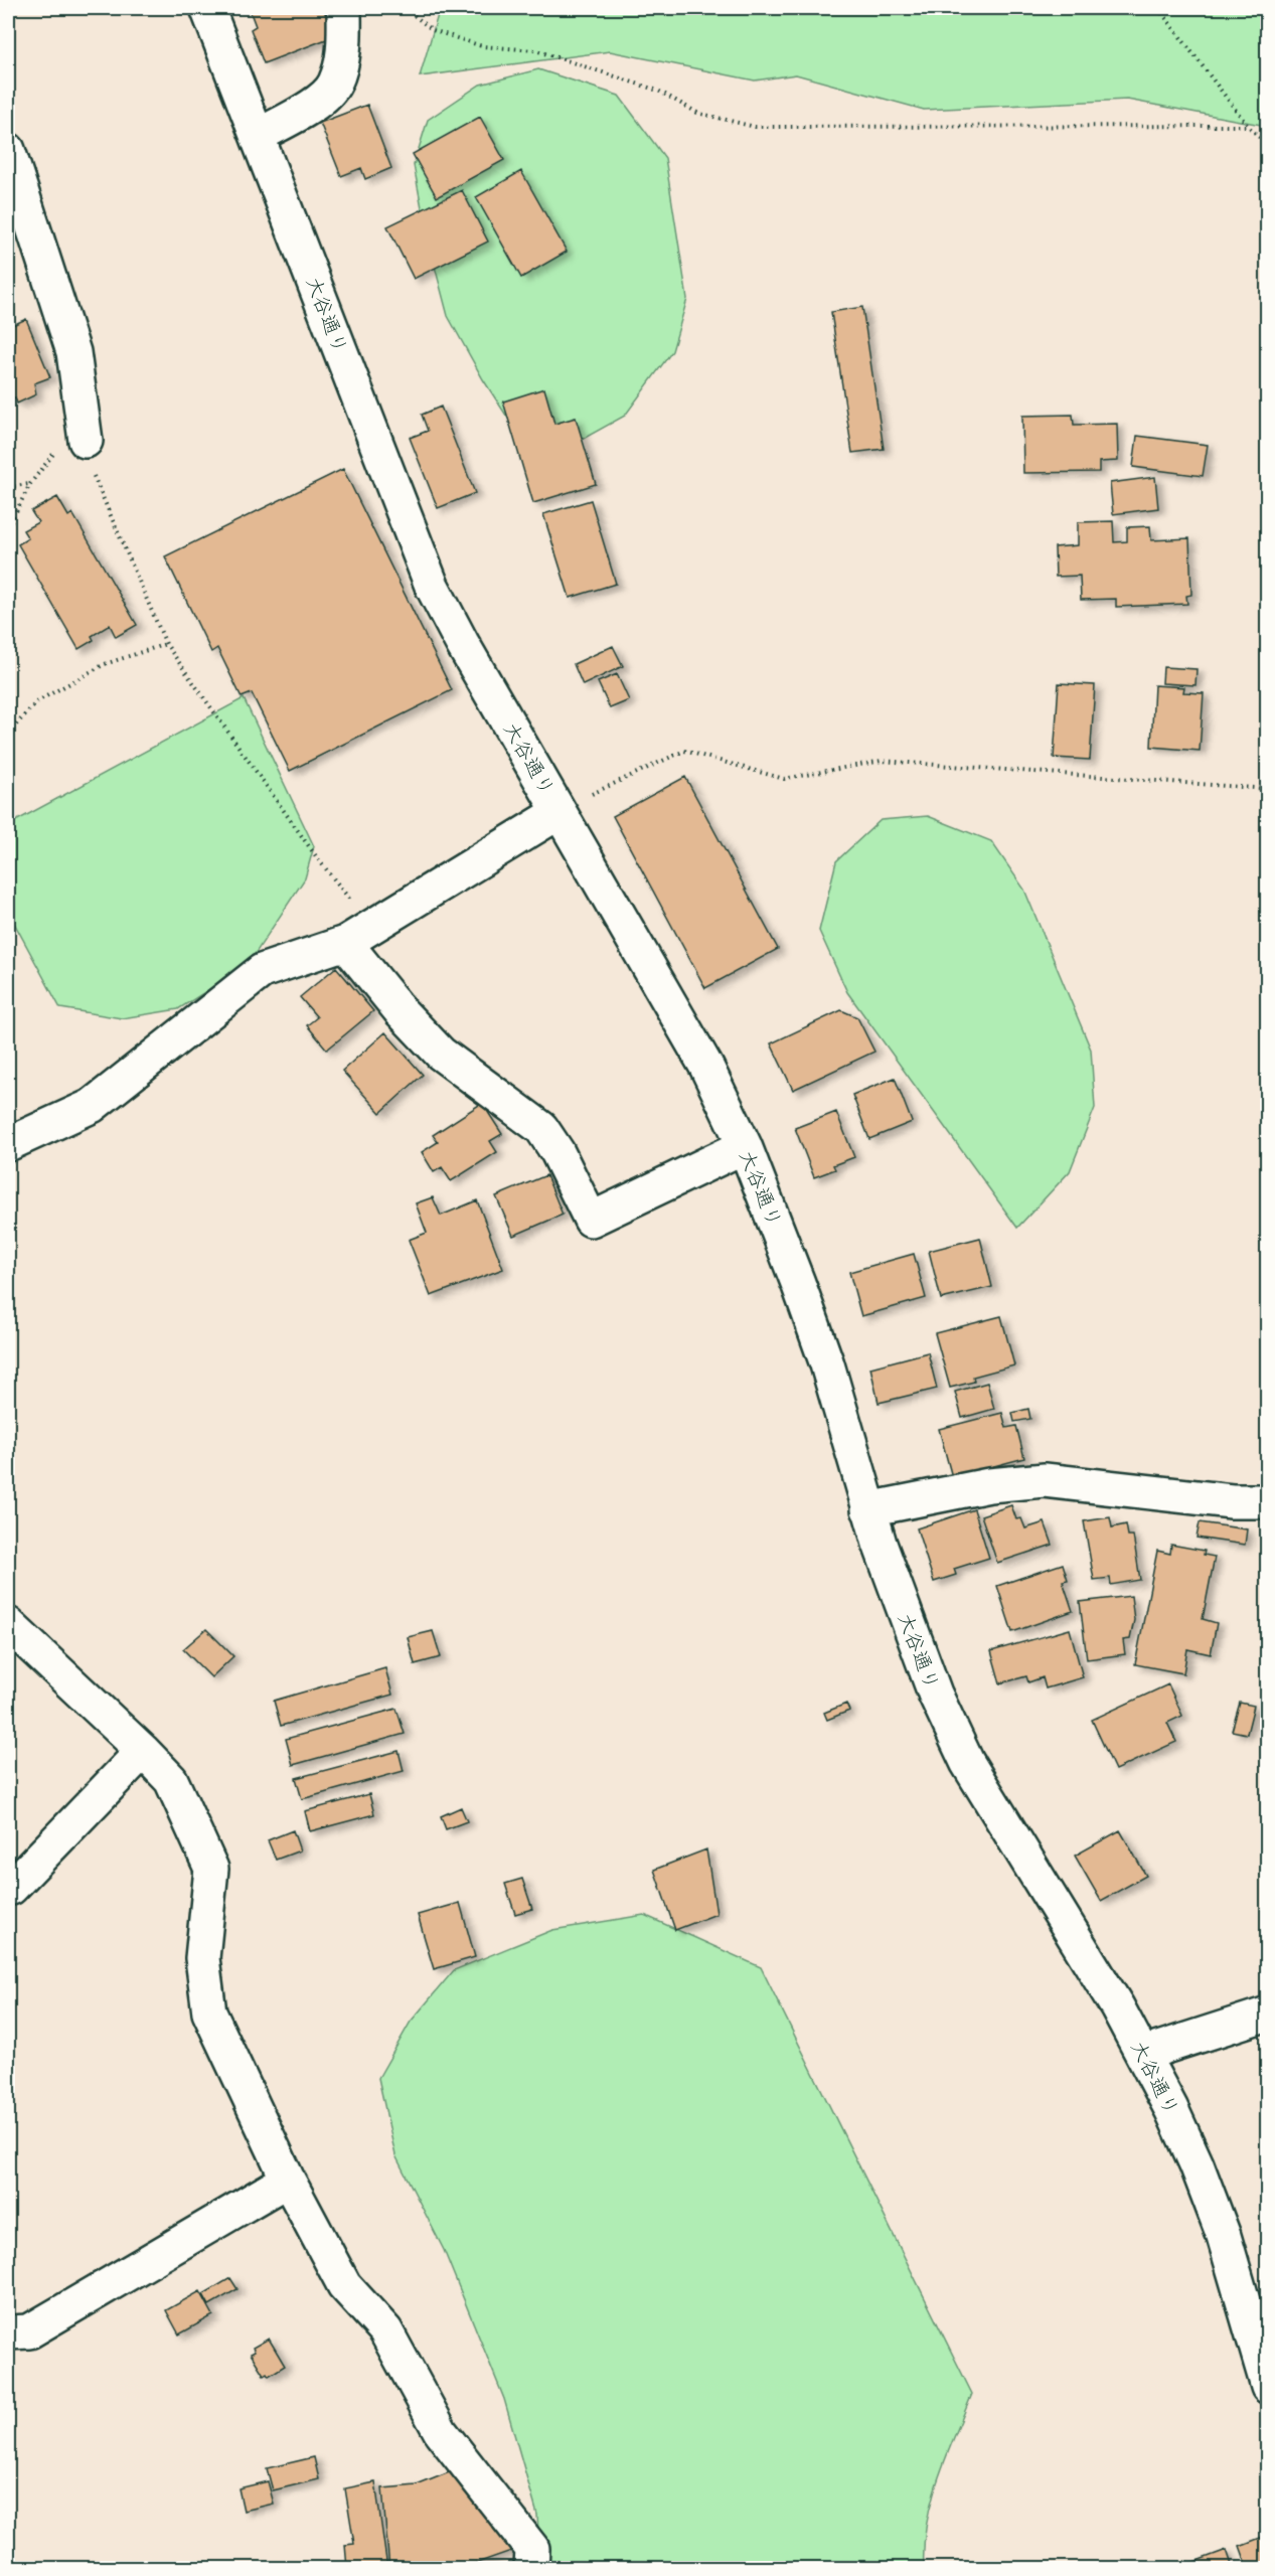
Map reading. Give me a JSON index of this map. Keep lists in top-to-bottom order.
{
  "streets": {
    "street": ["大谷通り"]
  }
}
